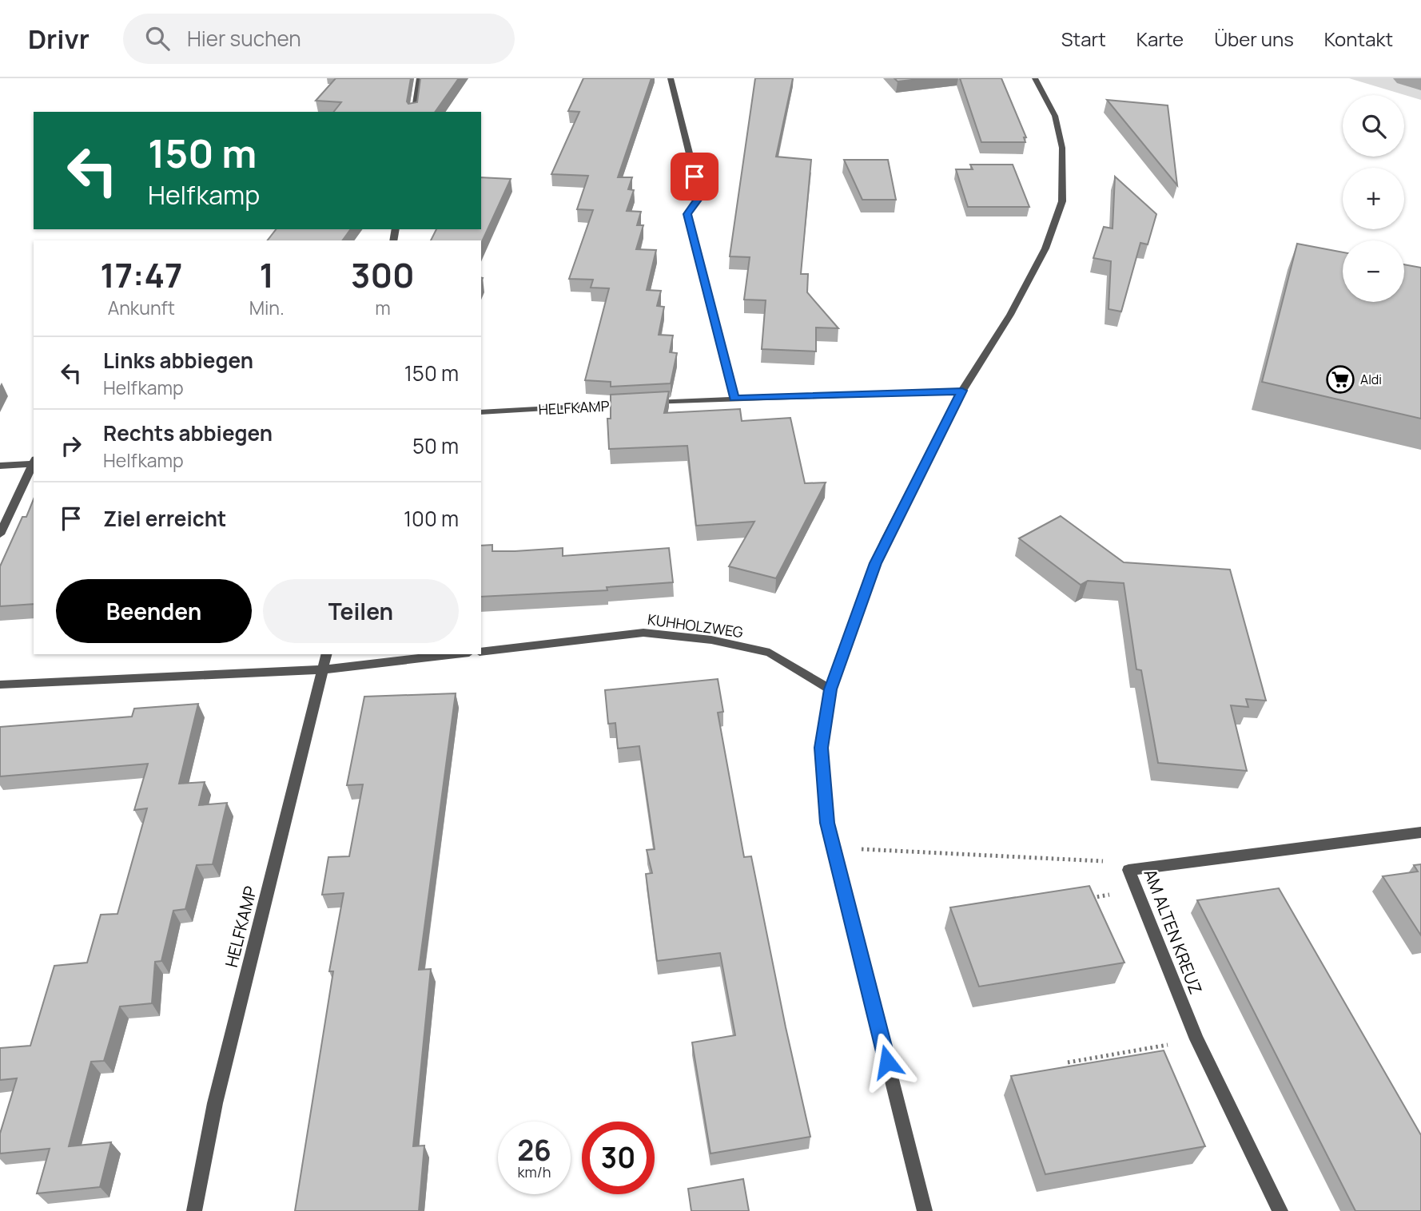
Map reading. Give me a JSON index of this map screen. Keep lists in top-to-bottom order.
{
  "streets": {
    "street": ["HELFKAMP", "KUHHOLZWEG", "AM ALTEN KREUZ"]
  },
  "places": {
    "supermarket": ["Aldi"]
  },
  "page": {
    "header": "Drivr",
    "search": "Hier suchen",
    "nav": [
      "Start",
      "Karte",
      "Über uns",
      "Kontakt"
    ],
    "map_buttons": ["+", "−"],
    "turn": ["150 m", "Helfkamp"],
    "eta": [
      "17:47",
      "Ankunft",
      "1",
      "Min.",
      "300",
      "m"
    ],
    "list": [
      {
        "name": "Links abbiegen",
        "note": "Helfkamp",
        "value": "150 m"
      },
      {
        "name": "Rechts abbiegen",
        "note": "Helfkamp",
        "value": "50 m"
      },
      {
        "name": "Ziel erreicht",
        "value": "100 m"
      }
    ],
    "buttons": ["Beenden", "Teilen"],
    "speed": "26 km/h",
    "limit": "30"
  }
}
